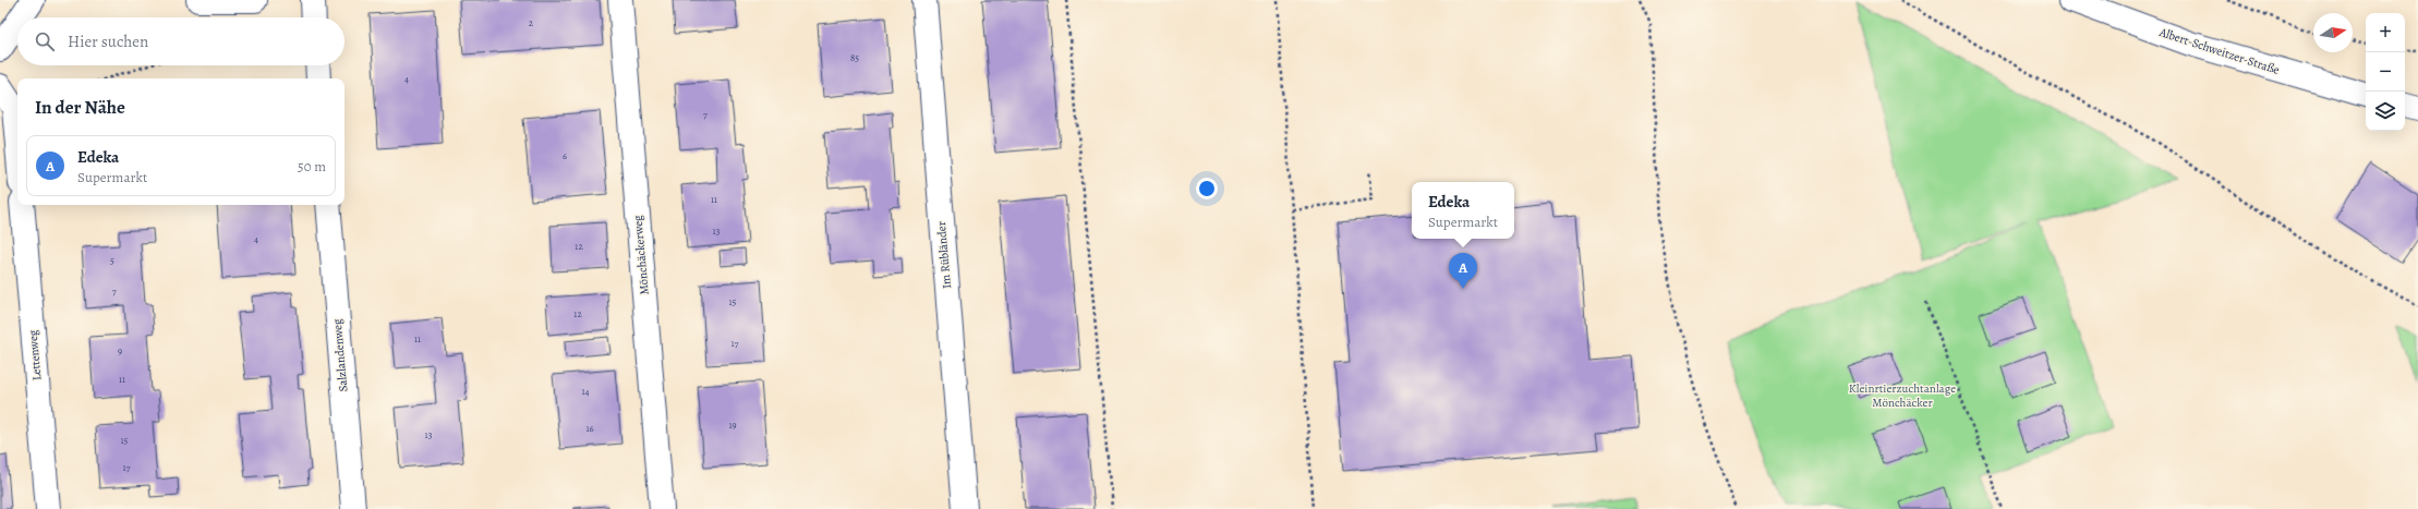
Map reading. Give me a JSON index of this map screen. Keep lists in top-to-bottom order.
{
  "streets": {
    "street": [
      "Albert-Schweitzer-Straße",
      "Mönchäckerweg",
      "Im Rübländer",
      "Lettenweg",
      "Salzlandenweg"
    ]
  },
  "parks": ["Kleinrtierzuchtanlage Mönchäcker"],
  "house_numbers": [
    "2",
    "85",
    "4",
    "7",
    "6",
    "11",
    "13",
    "4",
    "12",
    "5",
    "7",
    "15",
    "12",
    "11",
    "17",
    "9",
    "11",
    "14",
    "19",
    "16",
    "13",
    "15",
    "17"
  ],
  "north": "right",
  "page": {
    "map_buttons": ["+", "−"],
    "search": "Hier suchen",
    "heading": "In der Nähe",
    "list": [
      {
        "mark": "A",
        "name": "Edeka",
        "note": "Supermarkt",
        "value": "50 m"
      }
    ],
    "popup": ["Edeka", "Supermarkt"],
    "pins": "A"
  }
}
